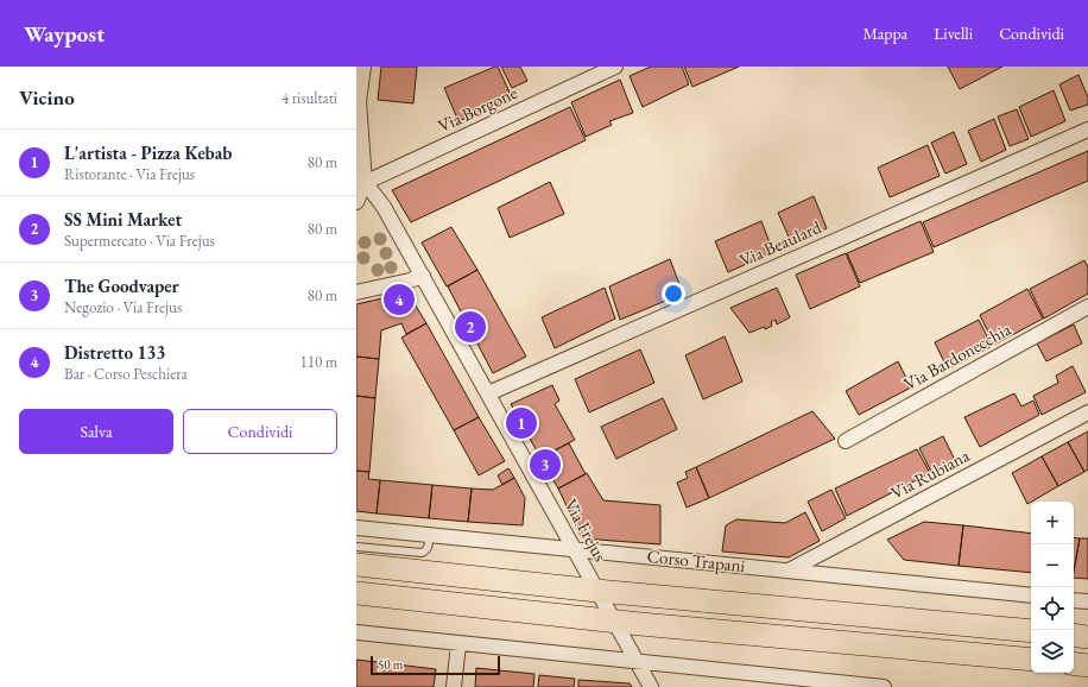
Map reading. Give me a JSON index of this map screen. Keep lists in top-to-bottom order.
{
  "streets": {
    "street": [
      "Via Borgone",
      "Via Beaulard",
      "Via Bardonecchia",
      "Via Rubiana",
      "Via Frejus",
      "Corso Trapani"
    ]
  },
  "crossings": [
    ["Via Borgone", "Via Frejus"],
    ["Via Beaulard", "Via Frejus"],
    ["Via Rubiana", "Corso Trapani"],
    ["Via Frejus", "Corso Trapani"]
  ],
  "scale_bar": "50 m",
  "page": {
    "header": "Waypost",
    "nav": ["Mappa", "Livelli", "Condividi"],
    "heading": ["Vicino", "4 risultati"],
    "list": [
      {
        "mark": "1",
        "name": "L'artista - Pizza Kebab",
        "note": "Ristorante · Via Frejus",
        "value": "80 m"
      },
      {
        "mark": "2",
        "name": "SS Mini Market",
        "note": "Supermercato · Via Frejus",
        "value": "80 m"
      },
      {
        "mark": "3",
        "name": "The Goodvaper",
        "note": "Negozio · Via Frejus",
        "value": "80 m"
      },
      {
        "mark": "4",
        "name": "Distretto 133",
        "note": "Bar · Corso Peschiera",
        "value": "110 m"
      }
    ],
    "pins": [
      "4",
      "2",
      "1",
      "3"
    ],
    "buttons": ["Salva", "Condividi"],
    "map_buttons": ["+", "−"],
    "scale": "50 m"
  }
}
